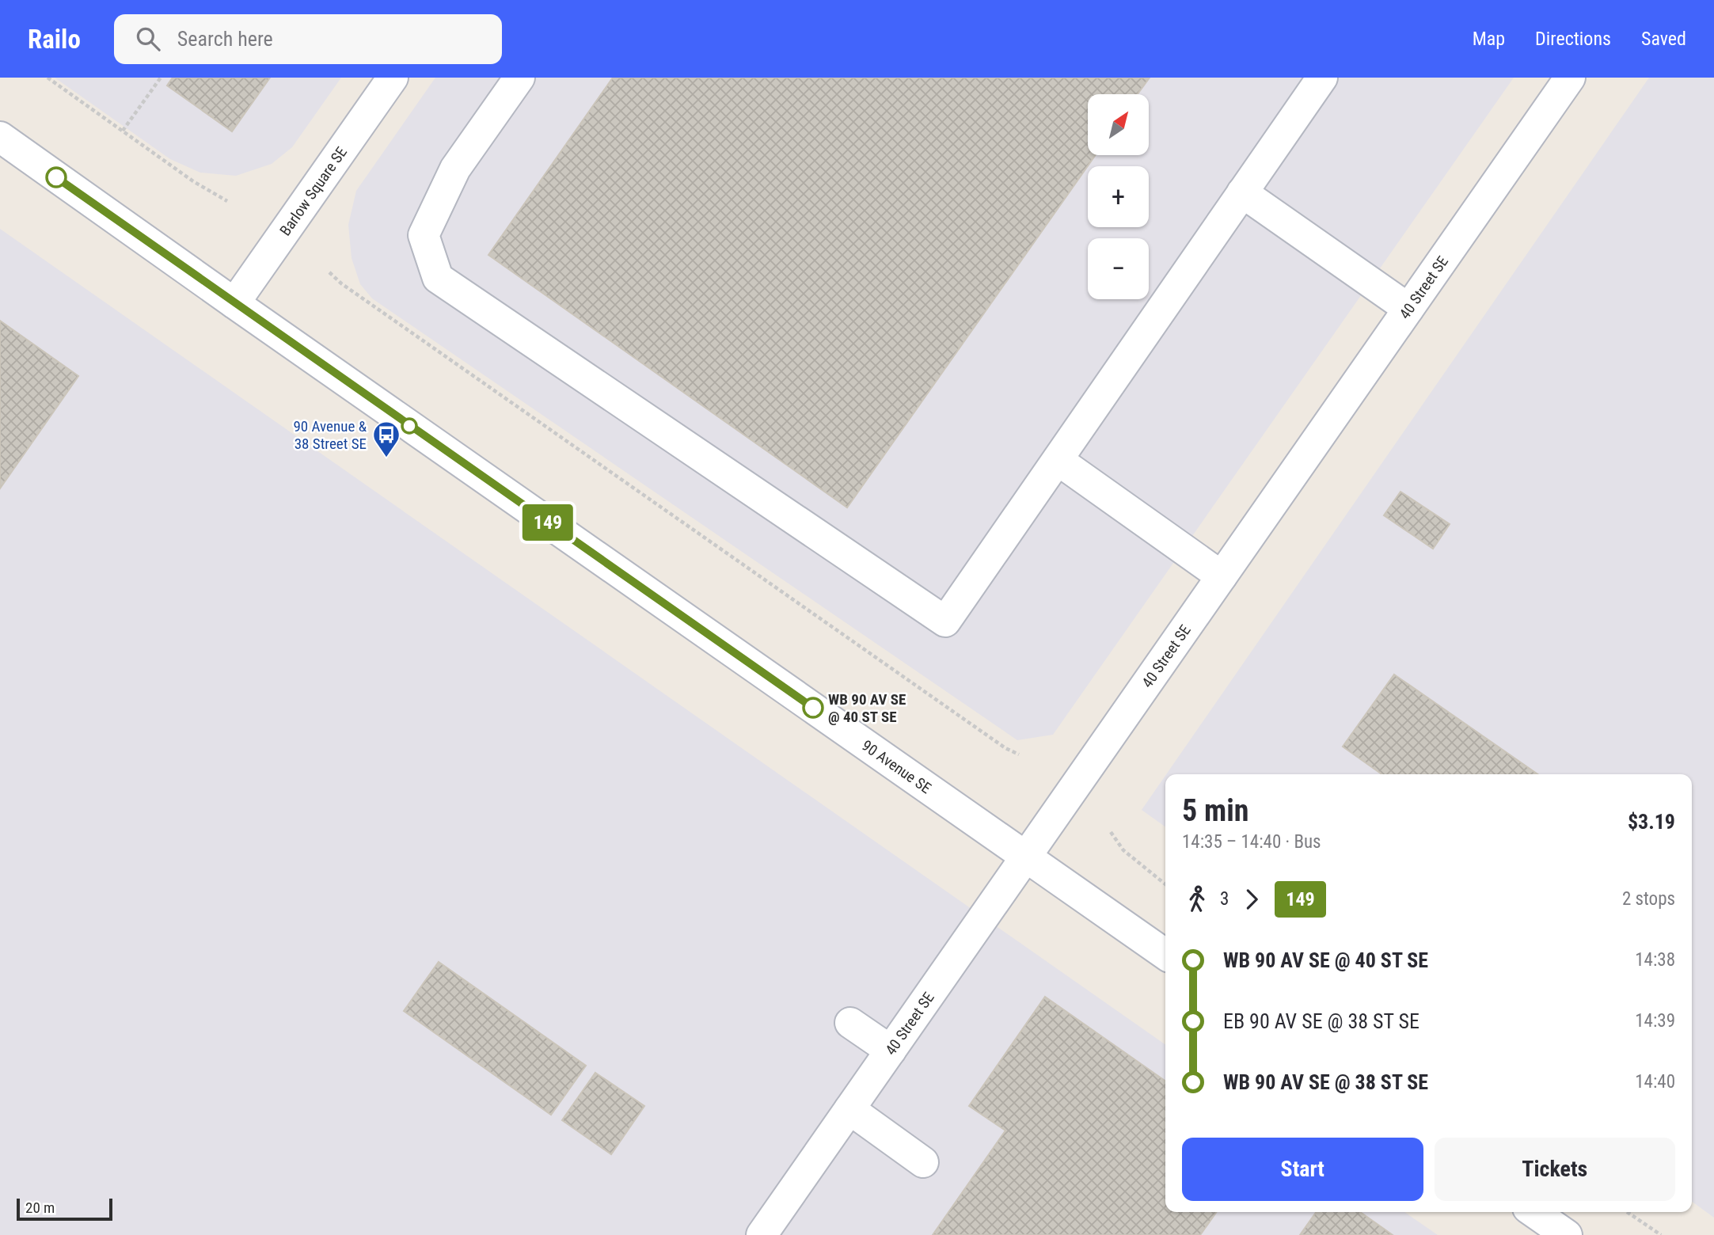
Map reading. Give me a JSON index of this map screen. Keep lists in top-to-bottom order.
{
  "streets": {
    "street": ["Barlow Square SE", "40 Street SE", "90 Avenue SE"]
  },
  "crossings": [
    ["Barlow Square SE", "90 Avenue SE"],
    ["40 Street SE", "90 Avenue SE"]
  ],
  "places": {
    "bus stop": ["90 Avenue & 38 Street SE"],
    "other": ["WB 90 AV SE @ 40 ST SE"]
  },
  "lines": ["bus line 149"],
  "scale_bar": "20 m",
  "north": "top right",
  "page": {
    "header": "Railo",
    "search": "Search here",
    "nav": ["Map", "Directions", "Saved"],
    "on_map": "149",
    "map_buttons": ["+", "−"],
    "heading": ["5 min", "14:35 – 14:40 · Bus", "$3.19"],
    "legs": ["3", "149", "2 stops"],
    "list": [
      {
        "name": "WB 90 AV SE @ 40 ST SE",
        "value": "14:38"
      },
      {
        "name": "EB 90 AV SE @ 38 ST SE",
        "value": "14:39"
      },
      {
        "name": "WB 90 AV SE @ 38 ST SE",
        "value": "14:40"
      }
    ],
    "buttons": ["Start", "Tickets"],
    "scale": "20 m"
  }
}
